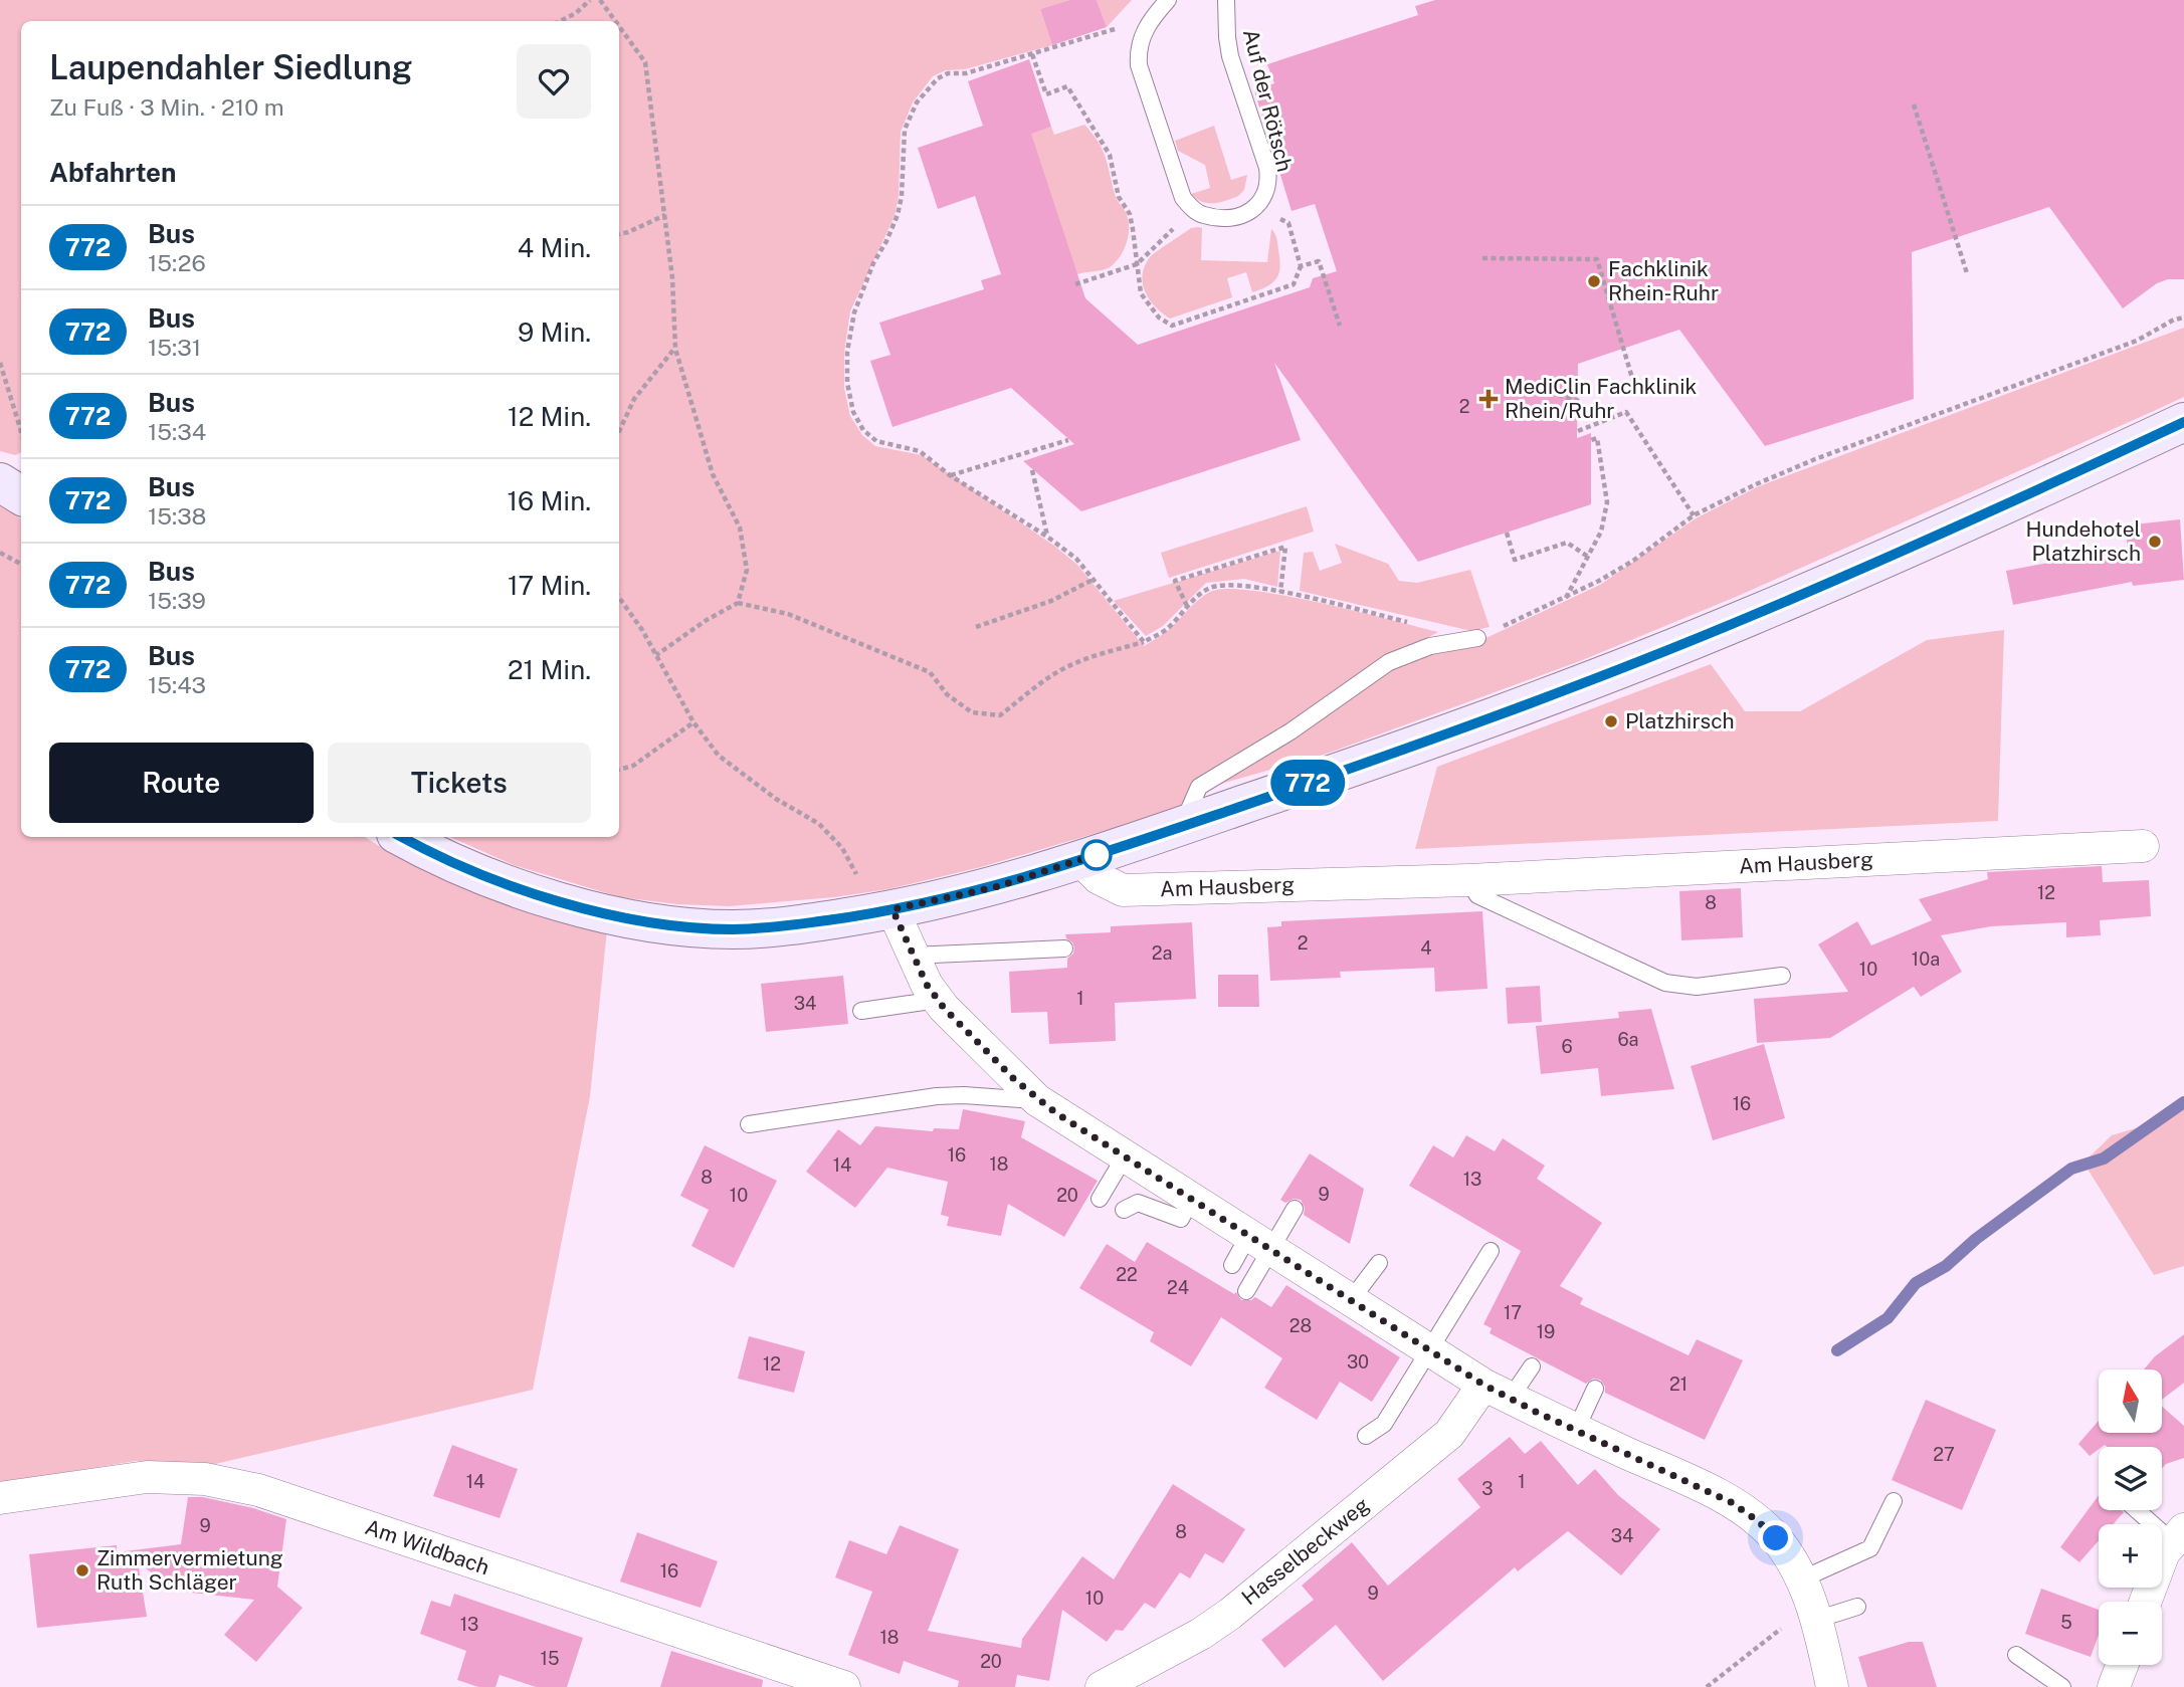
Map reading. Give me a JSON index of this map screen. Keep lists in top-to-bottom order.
{
  "streets": {
    "street": ["Am Hausberg", "Am Wildbach", "Hasselbeckweg"],
    "lane": ["Auf der Rötsch"]
  },
  "places": {
    "other": [
      "Fachklinik Rhein-Ruhr",
      "Hundehotel Platzhirsch",
      "Platzhirsch",
      "Zimmervermietung Ruth Schläger"
    ],
    "health": ["MediClin Fachklinik Rhein/Ruhr"]
  },
  "lines": ["bus line 772"],
  "house_numbers": [
    "2",
    "12",
    "8",
    "2",
    "4",
    "2a",
    "10a",
    "10",
    "1",
    "34",
    "6a",
    "6",
    "16",
    "16",
    "18",
    "14",
    "8",
    "13",
    "9",
    "10",
    "20",
    "22",
    "24",
    "17",
    "28",
    "19",
    "30",
    "12",
    "21",
    "27",
    "14",
    "1",
    "3",
    "9",
    "8",
    "34",
    "16",
    "9",
    "10",
    "5",
    "13",
    "18",
    "15",
    "20"
  ],
  "north": "top",
  "page": {
    "on_map": "772",
    "heading": [
      ["Laupendahler Siedlung", "Zu Fuß · 3 Min. · 210 m"],
      "Abfahrten"
    ],
    "list": [
      {
        "mark": "772",
        "name": "Bus",
        "note": "15:26",
        "value": "4 Min."
      },
      {
        "mark": "772",
        "name": "Bus",
        "note": "15:31",
        "value": "9 Min."
      },
      {
        "mark": "772",
        "name": "Bus",
        "note": "15:34",
        "value": "12 Min."
      },
      {
        "mark": "772",
        "name": "Bus",
        "note": "15:38",
        "value": "16 Min."
      },
      {
        "mark": "772",
        "name": "Bus",
        "note": "15:39",
        "value": "17 Min."
      },
      {
        "mark": "772",
        "name": "Bus",
        "note": "15:43",
        "value": "21 Min."
      }
    ],
    "buttons": ["Route", "Tickets"],
    "map_buttons": ["+", "−"]
  }
}
